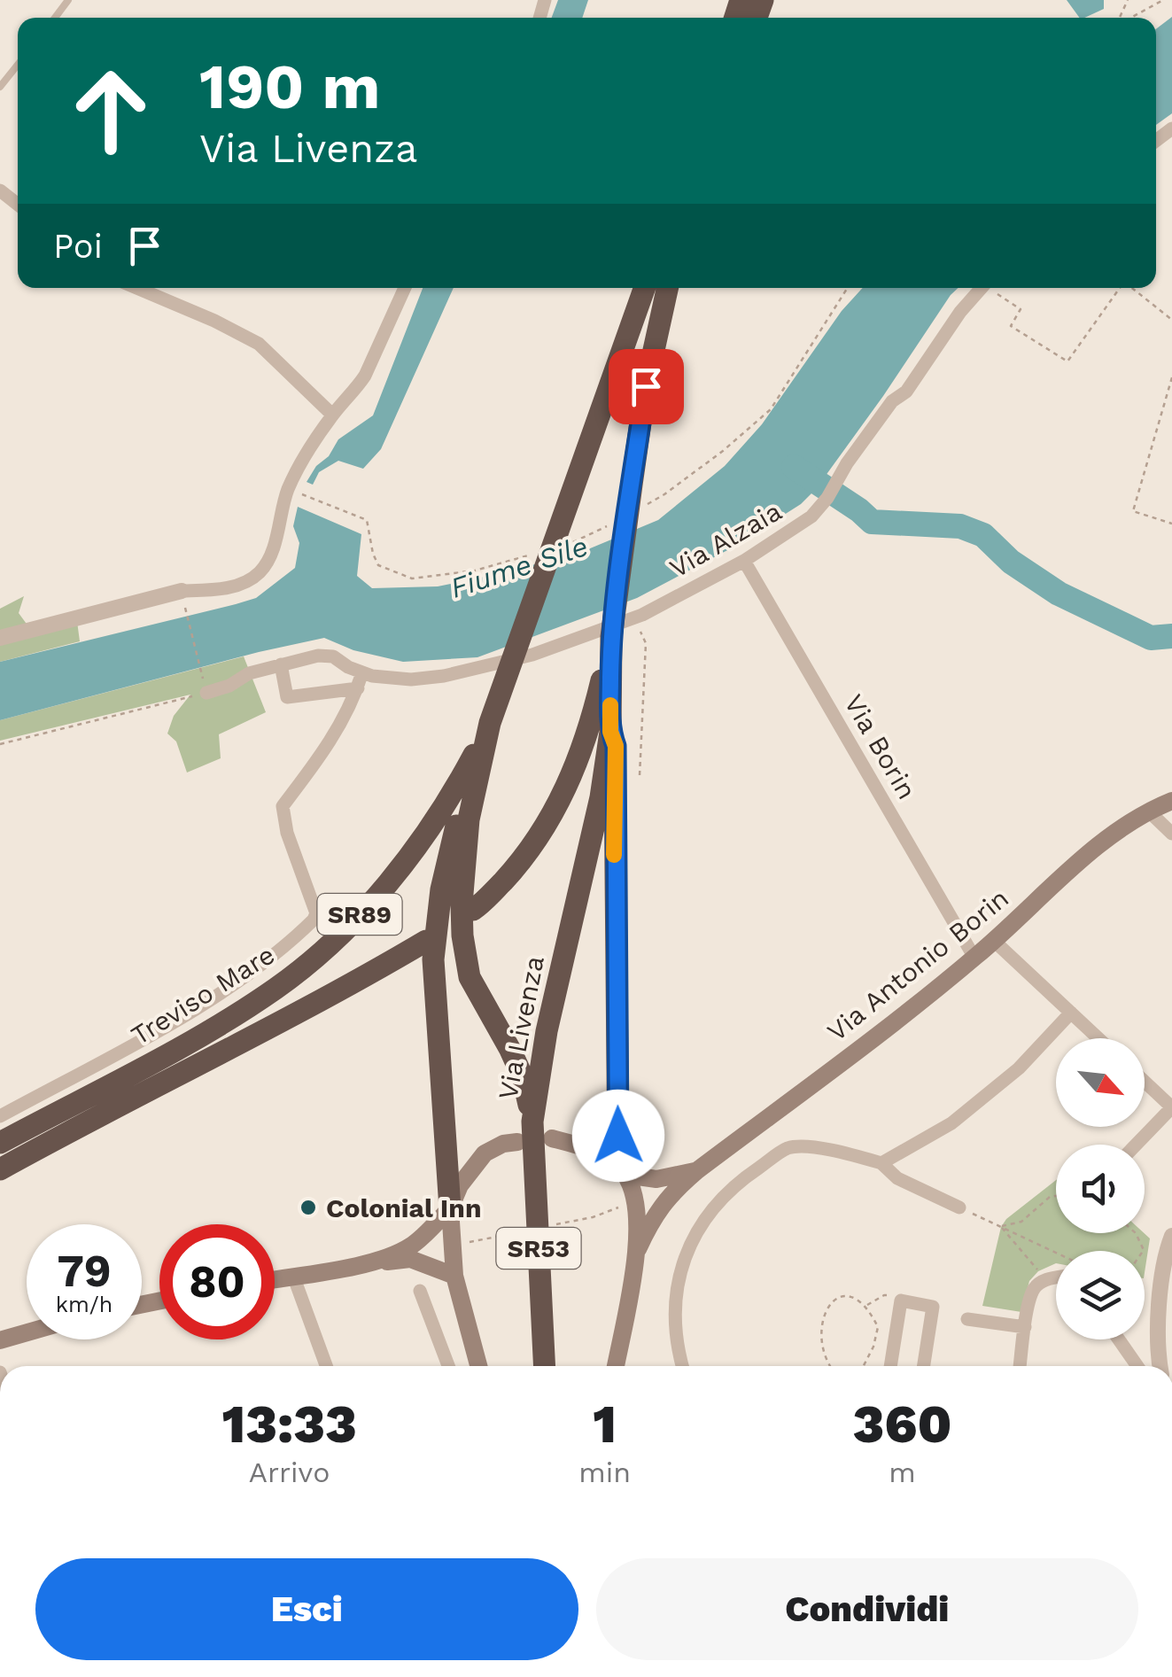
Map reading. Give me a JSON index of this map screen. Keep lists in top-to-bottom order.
{
  "streets": {
    "highway": [
      "SR89",
      "Treviso Mare",
      "Via Livenza",
      "SR53"
    ],
    "main road": ["Via Antonio Borin"],
    "street": ["Via Alzaia", "Via Borin"]
  },
  "crossings": [
    ["Via Alzaia", "Via Borin"],
    ["Via Borin", "Via Antonio Borin"],
    ["Treviso Mare", "Via Livenza"],
    ["Via Livenza", "SR53"]
  ],
  "water": ["Fiume Sile"],
  "places": ["Colonial Inn"],
  "north": "bottom right",
  "page": {
    "turn": ["190 m", "Via Livenza"],
    "then": "Poi",
    "speed": "79 km/h",
    "limit": "80",
    "eta": [
      "13:33",
      "Arrivo",
      "1",
      "min",
      "360",
      "m"
    ],
    "buttons": ["Esci", "Condividi"]
  }
}
